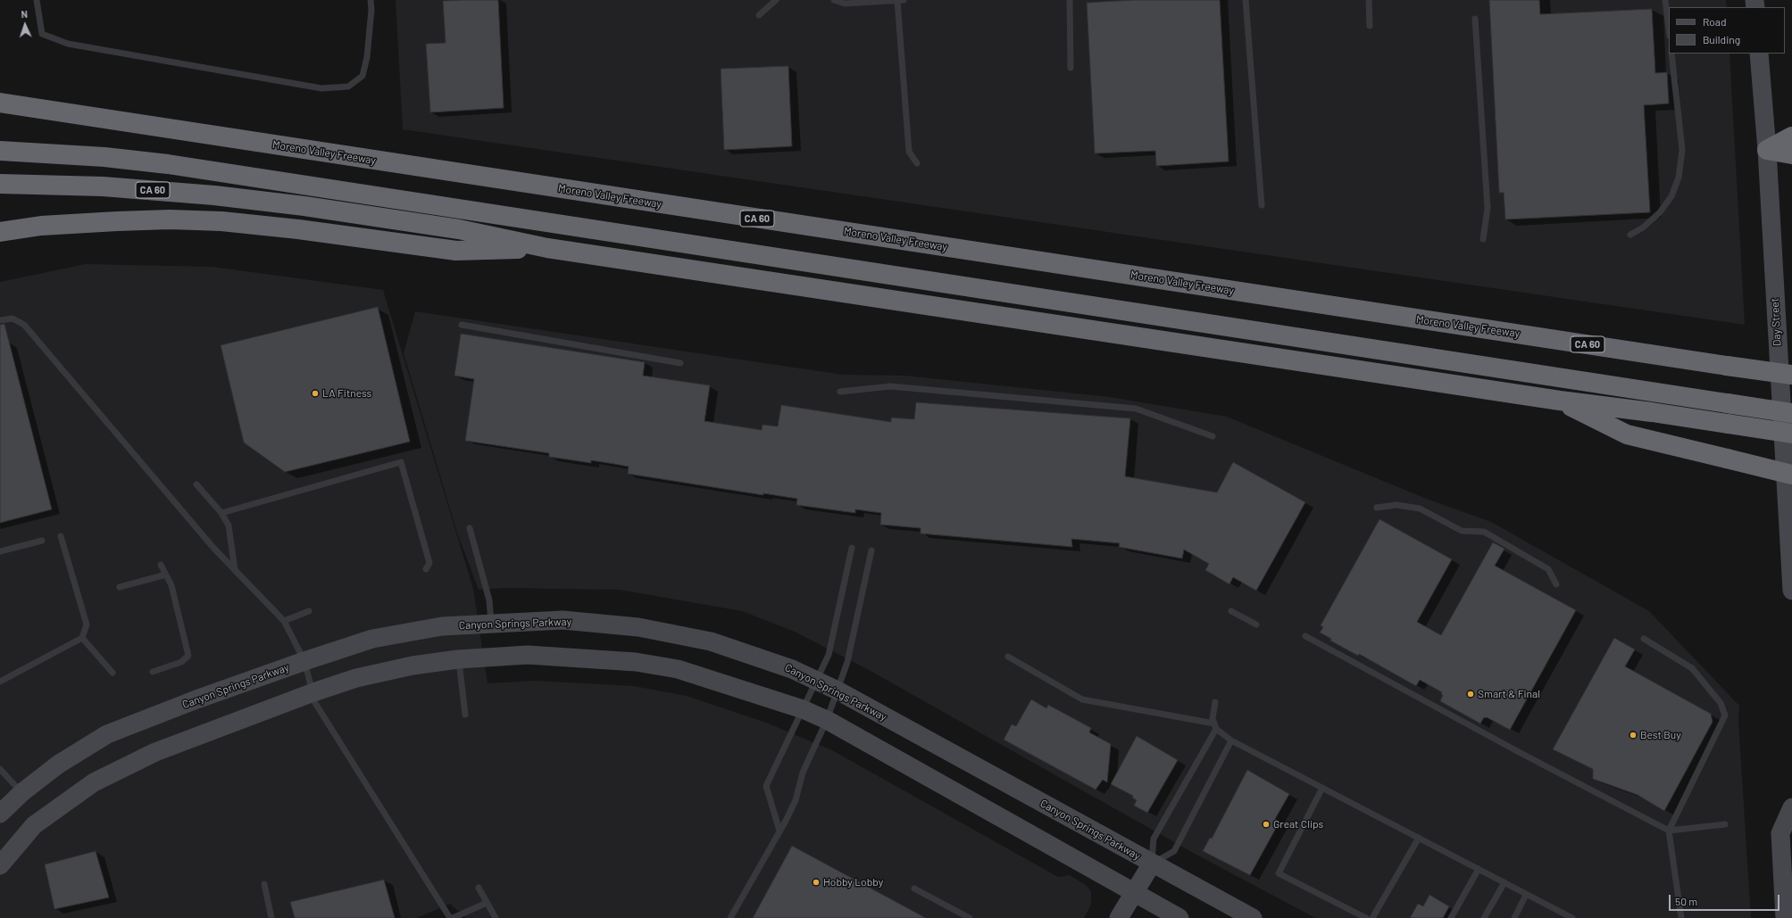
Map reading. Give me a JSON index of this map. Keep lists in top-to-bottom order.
{
  "streets": {
    "highway": ["Moreno Valley Freeway", "CA 60"],
    "street": ["Day Street", "Canyon Springs Parkway"]
  },
  "places": [
    "LA Fitness",
    "Smart & Final",
    "Best Buy",
    "Great Clips",
    "Hobby Lobby"
  ],
  "legend": ["Road", "Building"],
  "scale_bar": "50 m",
  "north": "top"
}
